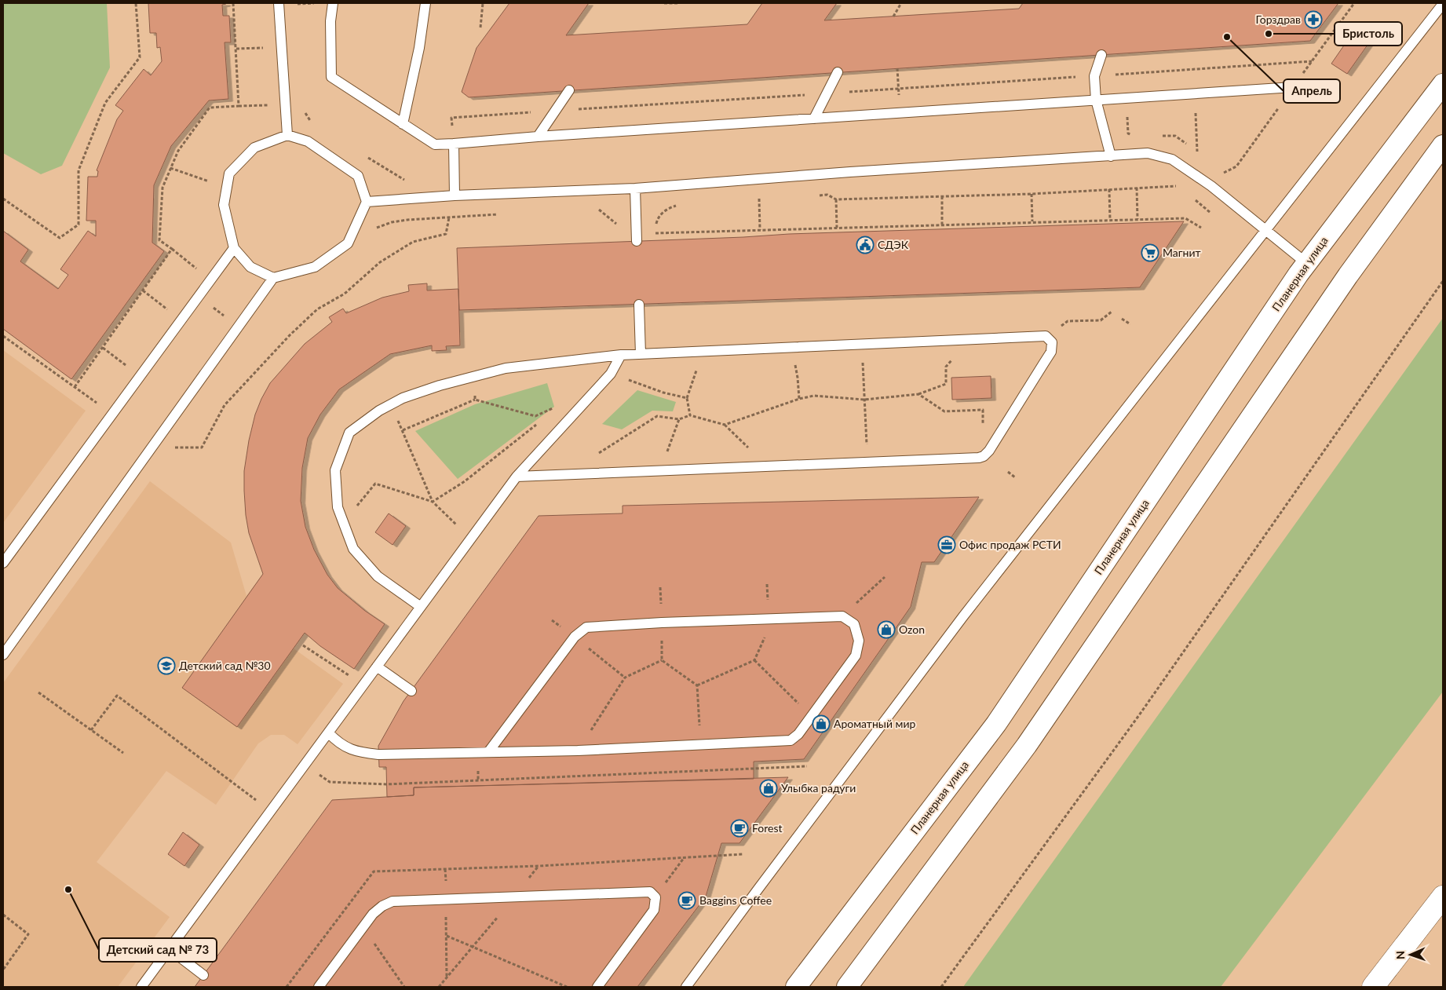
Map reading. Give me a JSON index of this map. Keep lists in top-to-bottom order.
{
  "streets": {
    "street": ["Планерная улица"]
  },
  "places": {
    "pharmacy": ["Горздрав"],
    "other": ["Бристоль", "Апрель", "Детский сад № 73"],
    "public building": ["СДЭК"],
    "supermarket": ["Магнит"],
    "office": ["Офис продаж РСТИ"],
    "shop": ["Ozon", "Ароматный мир", "Улыбка радуги"],
    "school or university": ["Детский сад №30"],
    "cafe": ["Forest", "Baggins Coffee"]
  },
  "north": "left"
}
